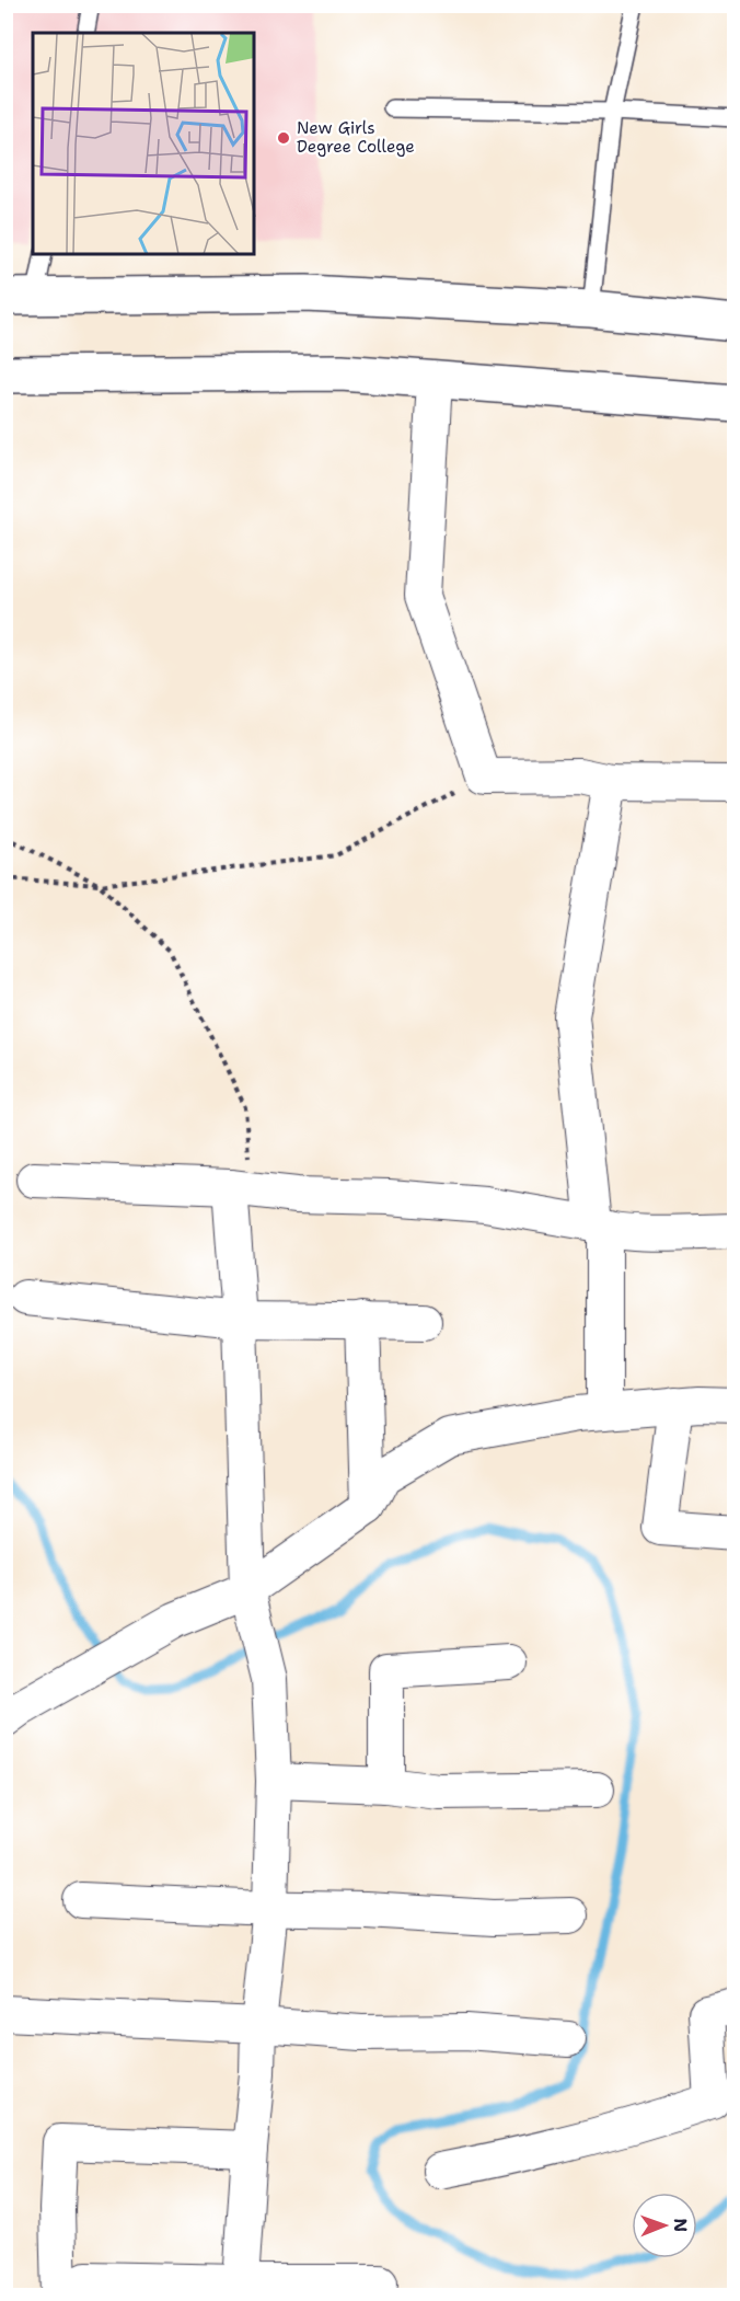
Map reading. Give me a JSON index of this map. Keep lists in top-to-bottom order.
{
  "places": ["New Girls Degree College"],
  "north": "right"
}
